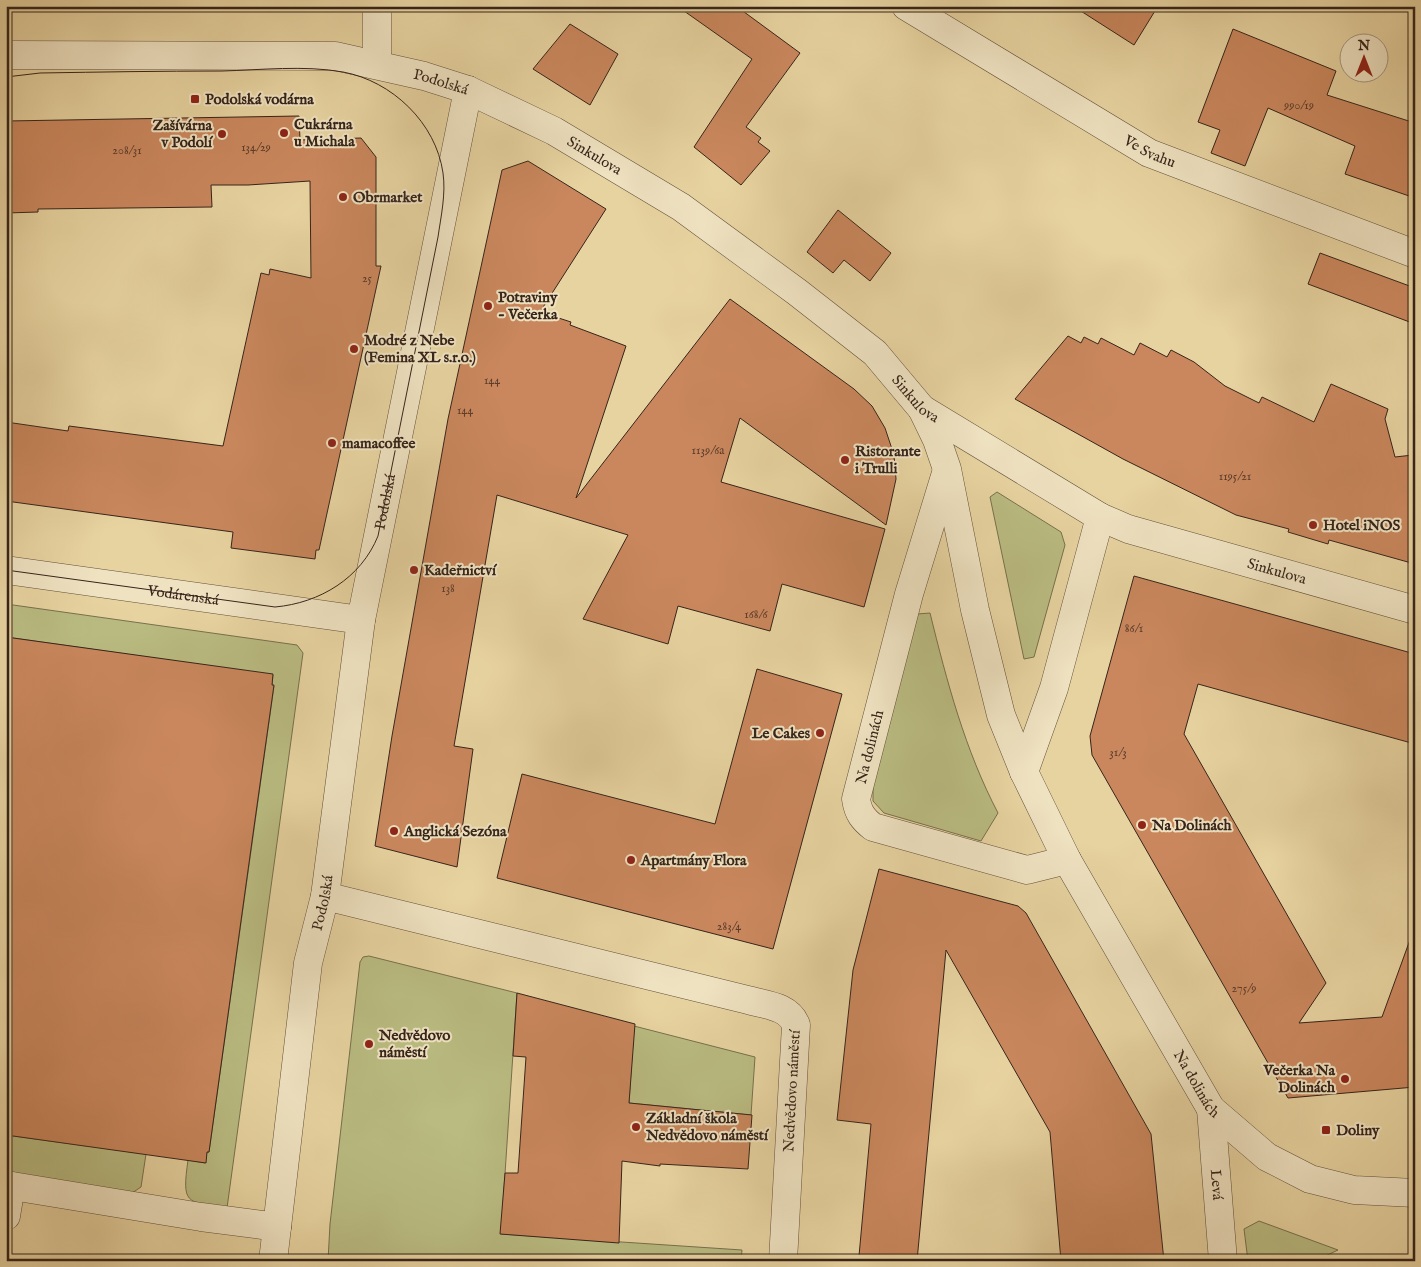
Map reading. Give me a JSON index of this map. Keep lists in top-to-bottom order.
{
  "streets": {
    "street": [
      "Podolská",
      "Ve Svahu",
      "Sinkulova",
      "Vodárenská",
      "Na dolinách",
      "Nedvědovo náměstí",
      "Levá"
    ]
  },
  "crossings": [
    ["Podolská", "Sinkulova"],
    ["Podolská", "Vodárenská"],
    ["Podolská", "Nedvědovo náměstí"],
    ["Sinkulova", "Na dolinách"],
    ["Na dolinách", "Levá"]
  ],
  "places": {
    "transit": ["Podolská vodárna", "Doliny"],
    "other": [
      "Cukrárna u Michala",
      "Zašívárna v Podolí",
      "Obrmarket",
      "Potraviny - Večerka",
      "Modré z Nebe (Femina XL s.r.o.)",
      "mamacoffee",
      "Ristorante i Trulli",
      "Hotel iNOS",
      "Kadeřnictví",
      "Le Cakes",
      "Na Dolinách",
      "Anglická Sezóna",
      "Apartmány Flora",
      "Nedvědovo náměstí",
      "Večerka Na Dolinách",
      "Základní škola Nedvědovo náměstí"
    ]
  },
  "house_numbers": [
    "990/19",
    "134/29",
    "208/31",
    "25",
    "144",
    "144",
    "1139/6a",
    "1195/21",
    "138",
    "168/6",
    "86/1",
    "31/3",
    "283/4",
    "275/9"
  ],
  "north": "top"
}
